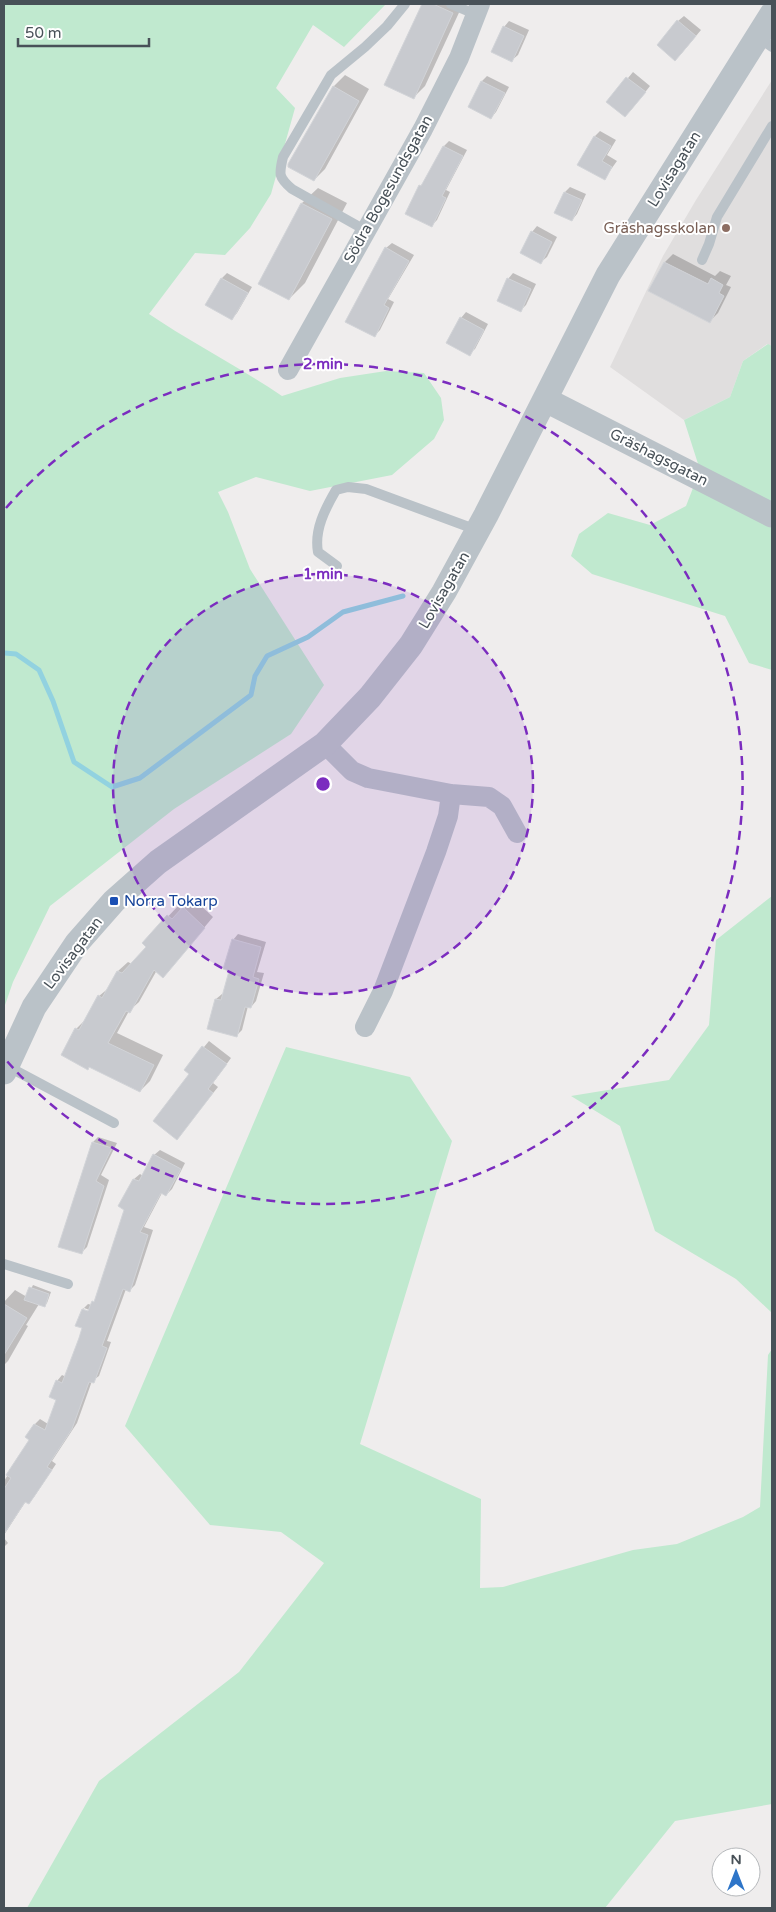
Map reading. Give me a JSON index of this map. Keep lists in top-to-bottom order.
{
  "streets": {
    "street": ["Lovisagatan", "Södra Bogesundsgatan", "Gräshagsgatan"]
  },
  "crossings": [
    ["Lovisagatan", "Gräshagsgatan"]
  ],
  "places": {
    "other": ["Gräshagsskolan"],
    "transit": ["Norra Tokarp"]
  },
  "scale_bar": "50 m",
  "north": "top",
  "rings": ["2 min", "1 min"]
}
